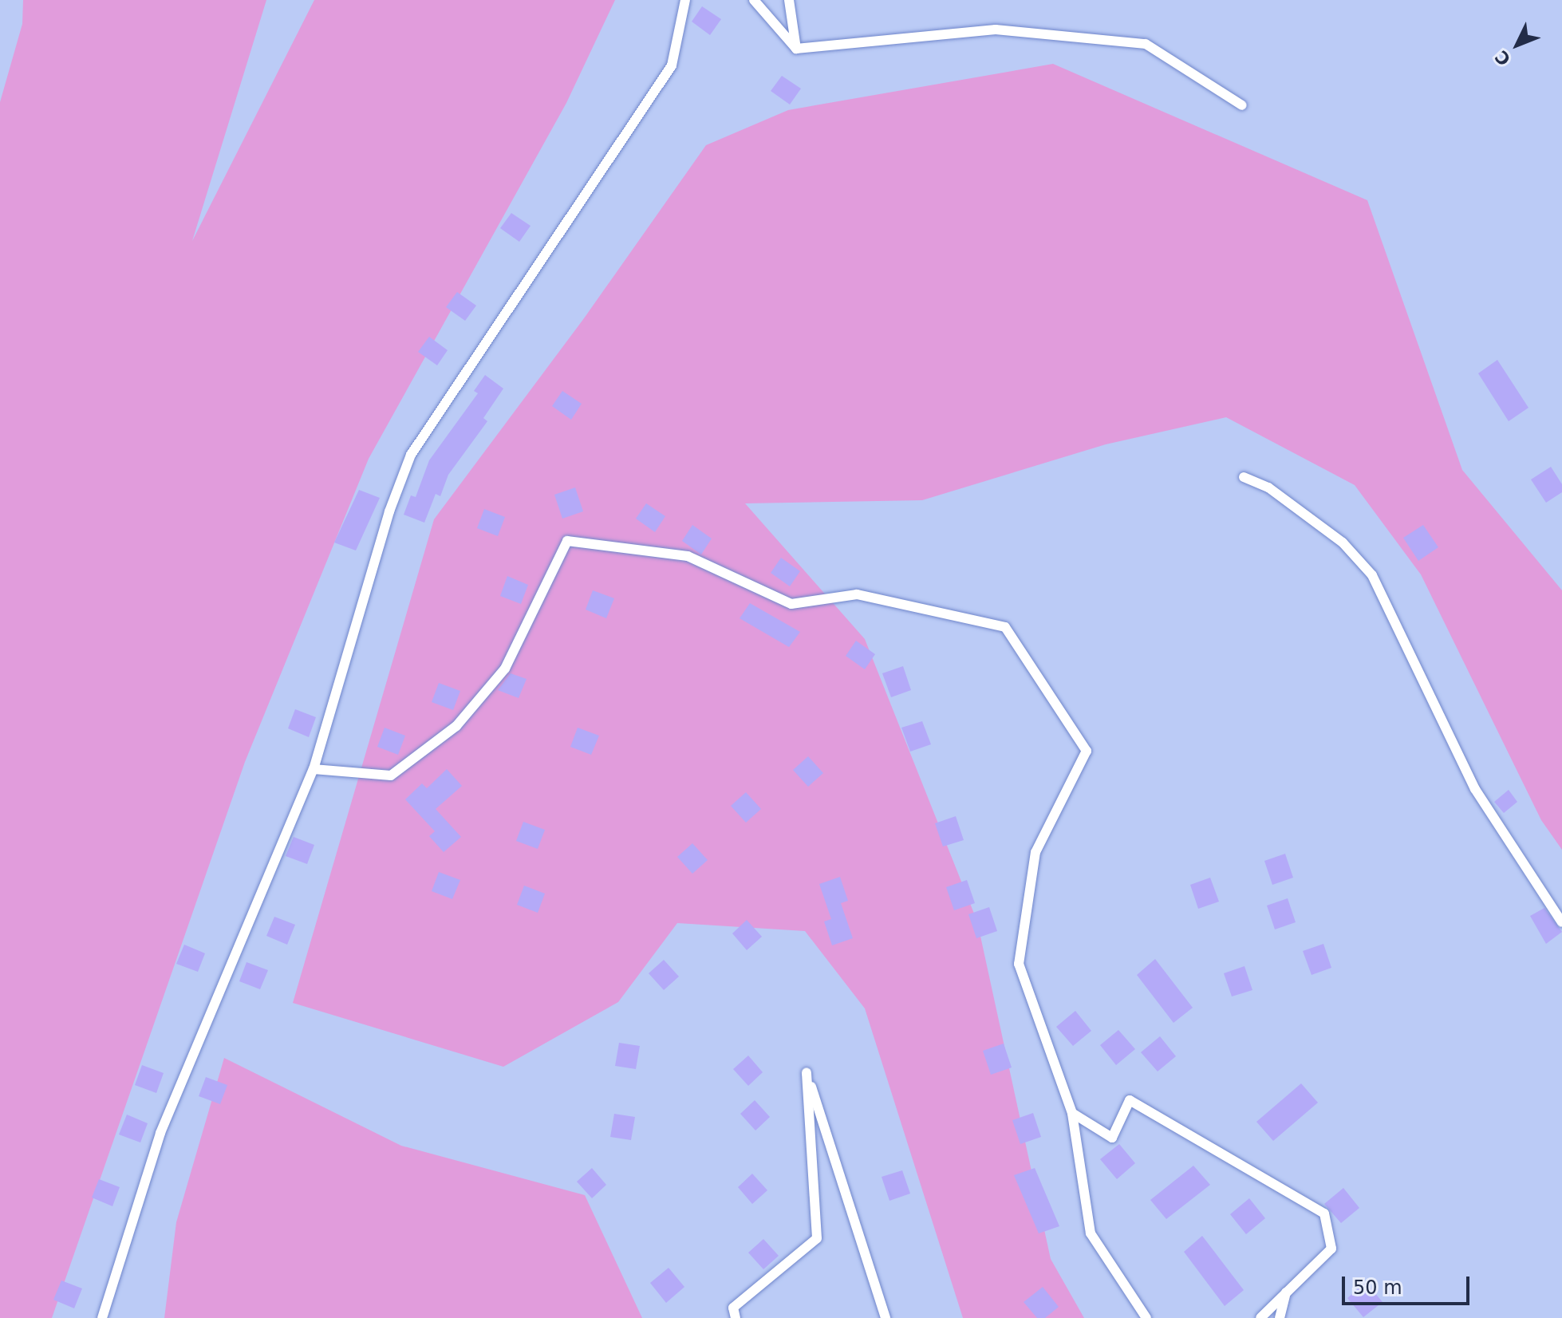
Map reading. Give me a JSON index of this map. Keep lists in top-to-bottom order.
{
  "scale_bar": "50 m",
  "north": "bottom left"
}
